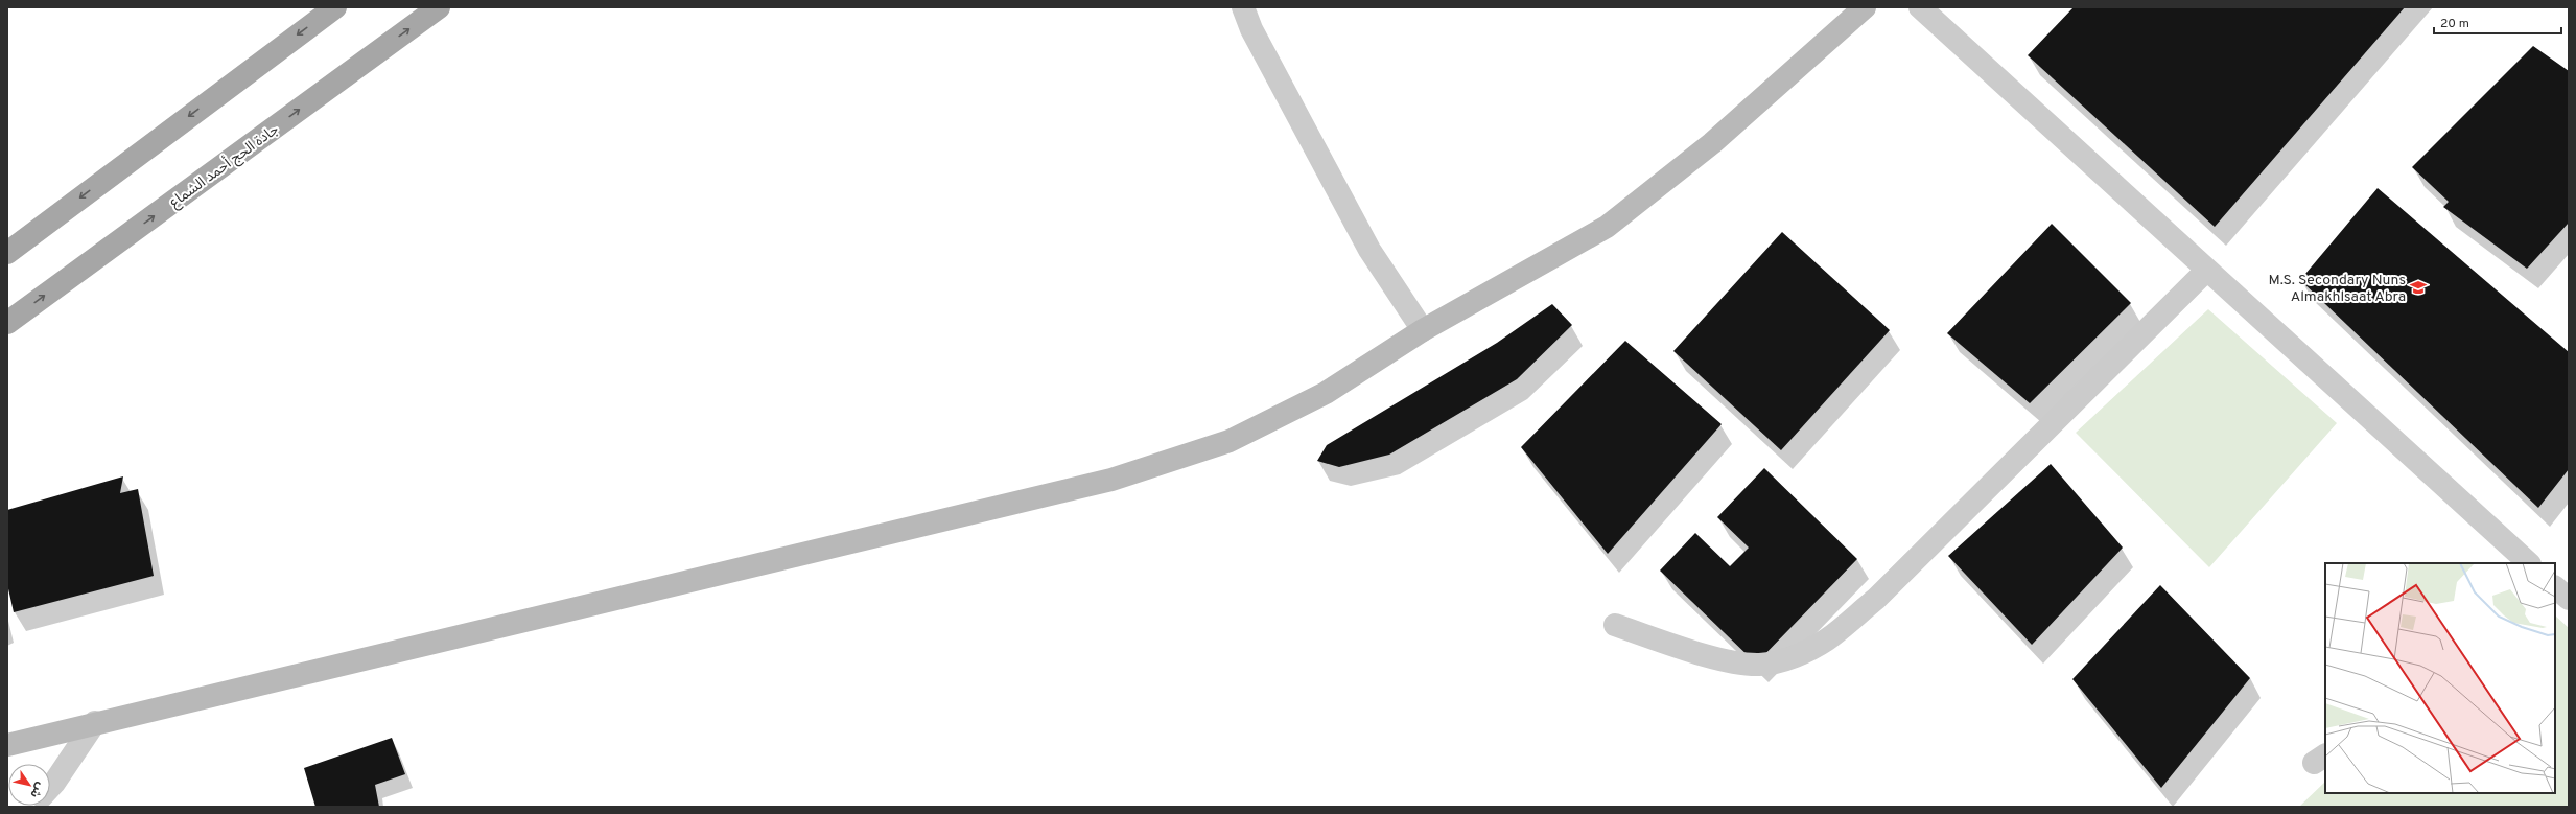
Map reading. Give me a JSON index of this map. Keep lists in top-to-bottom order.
{
  "streets": {
    "main road": ["جادة الحج أحمد الشماع"]
  },
  "places": {
    "school or university": ["M.S. Secondary Nuns Almakhlsaat Abra"]
  },
  "scale_bar": "20 m",
  "north": "bottom right"
}
